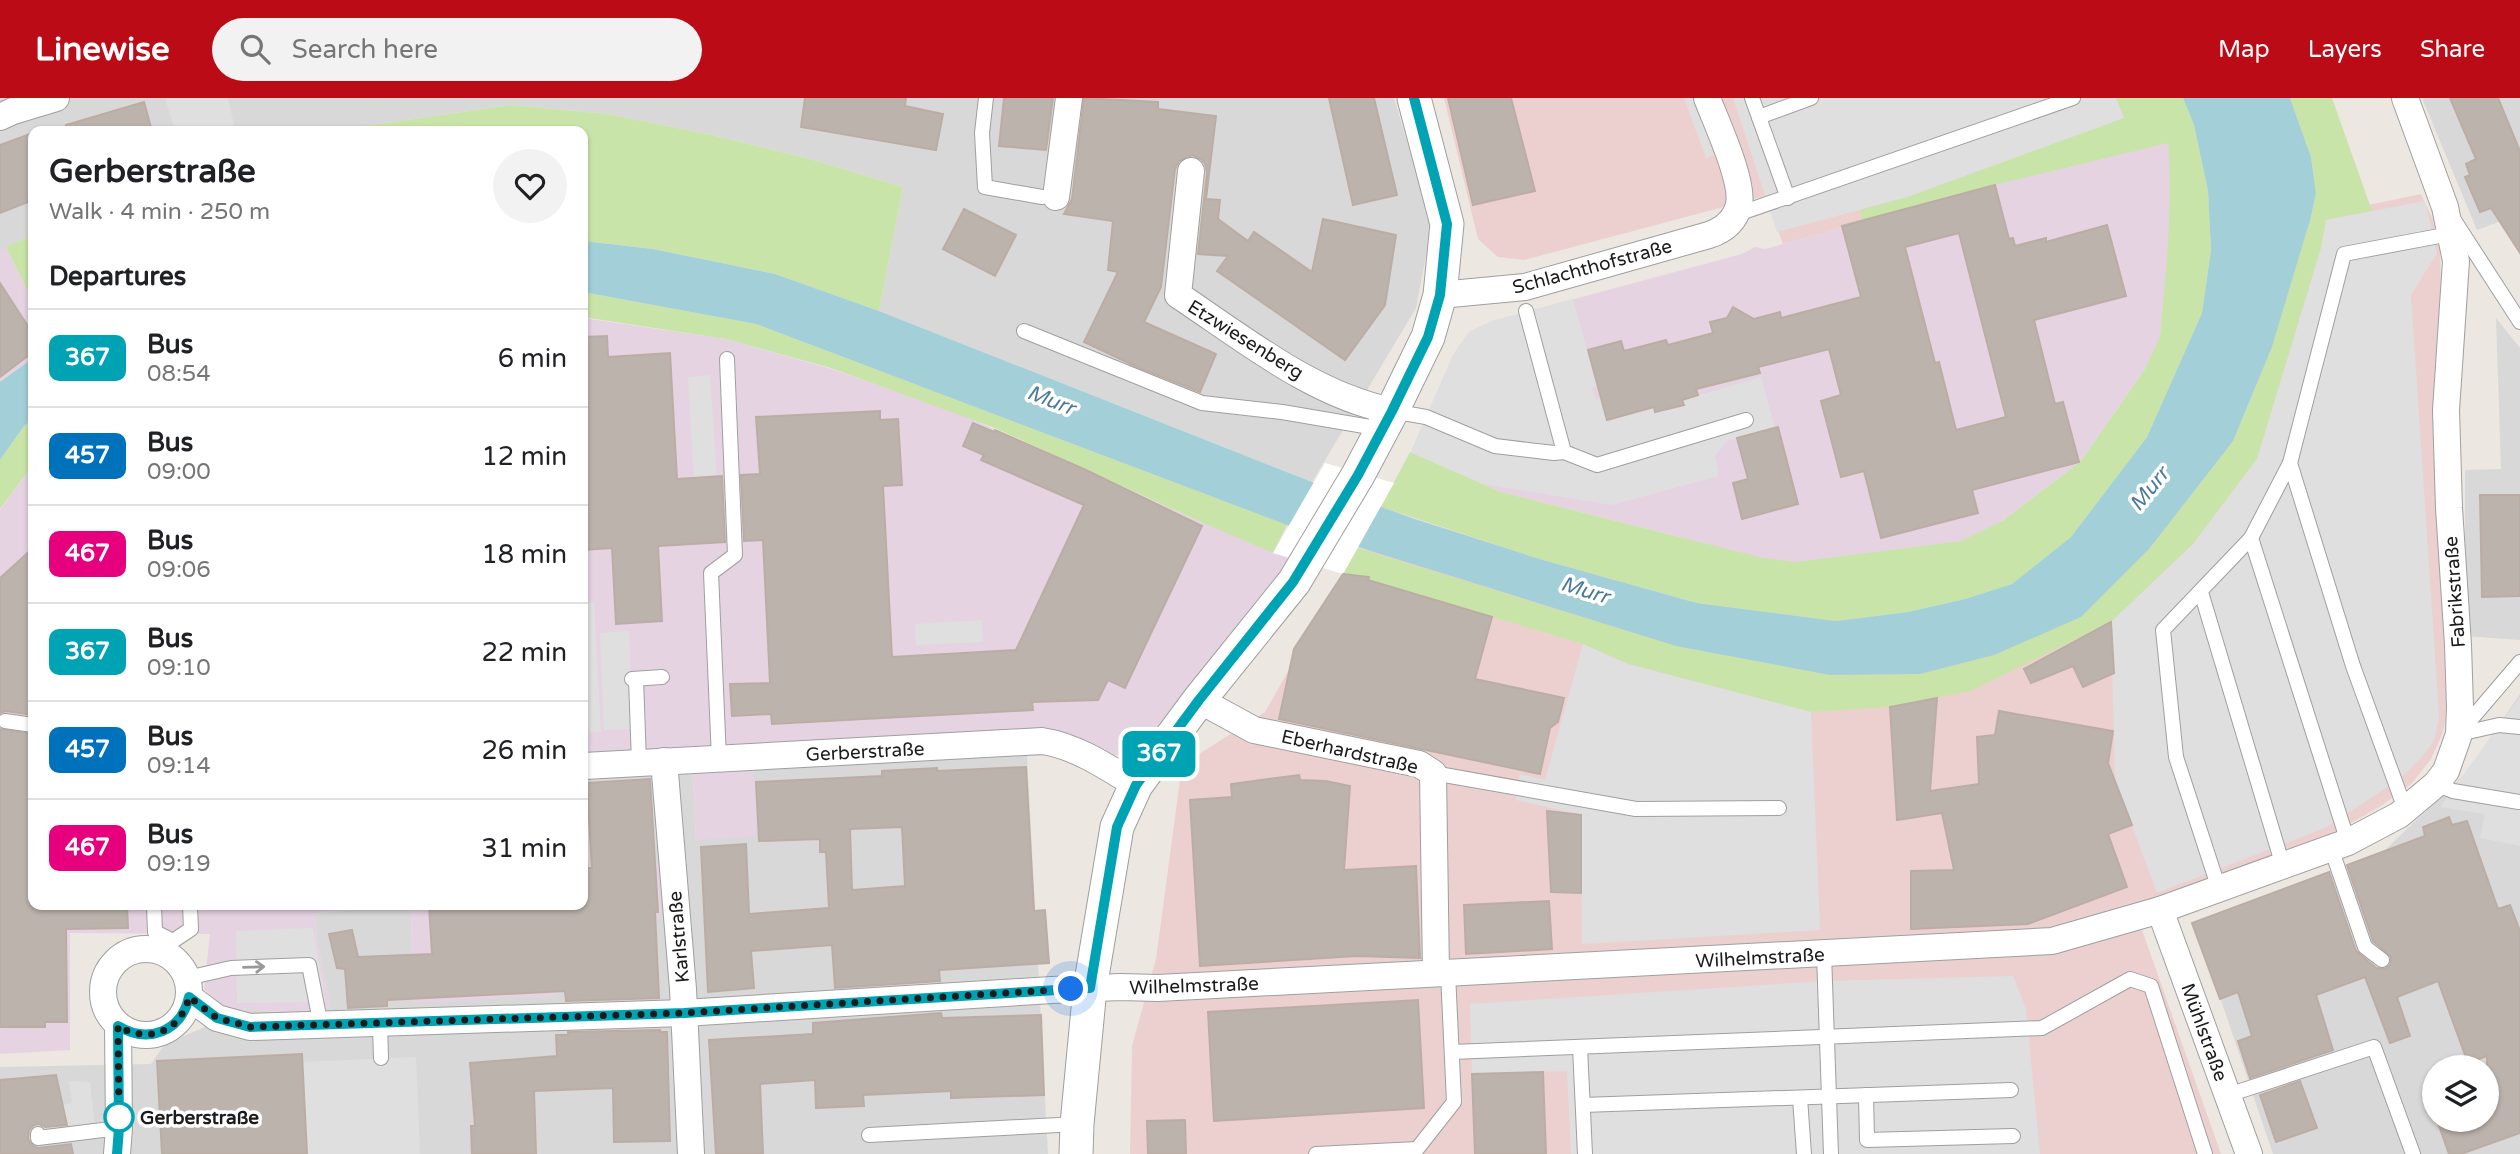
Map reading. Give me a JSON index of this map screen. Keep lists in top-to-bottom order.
{
  "streets": {
    "street": [
      "Schlachthofstraße",
      "Etzwiesenberg",
      "Fabrikstraße",
      "Gerberstraße",
      "Eberhardstraße",
      "Karlstraße",
      "Wilhelmstraße",
      "Mühlstraße"
    ]
  },
  "crossings": [
    ["Fabrikstraße", "Wilhelmstraße"],
    ["Fabrikstraße", "Mühlstraße"],
    ["Gerberstraße", "Karlstraße"],
    ["Eberhardstraße", "Wilhelmstraße"],
    ["Karlstraße", "Wilhelmstraße"],
    ["Wilhelmstraße", "Mühlstraße"]
  ],
  "water": ["Murr"],
  "places": ["Gerberstraße"],
  "lines": ["bus line 367"],
  "page": {
    "header": "Linewise",
    "search": "Search here",
    "nav": ["Map", "Layers", "Share"],
    "on_map": "367",
    "heading": [
      ["Gerberstraße", "Walk · 4 min · 250 m"],
      "Departures"
    ],
    "list": [
      {
        "mark": "367",
        "name": "Bus",
        "note": "08:54",
        "value": "6 min"
      },
      {
        "mark": "457",
        "name": "Bus",
        "note": "09:00",
        "value": "12 min"
      },
      {
        "mark": "467",
        "name": "Bus",
        "note": "09:06",
        "value": "18 min"
      },
      {
        "mark": "367",
        "name": "Bus",
        "note": "09:10",
        "value": "22 min"
      },
      {
        "mark": "457",
        "name": "Bus",
        "note": "09:14",
        "value": "26 min"
      },
      {
        "mark": "467",
        "name": "Bus",
        "note": "09:19",
        "value": "31 min"
      }
    ]
  }
}
